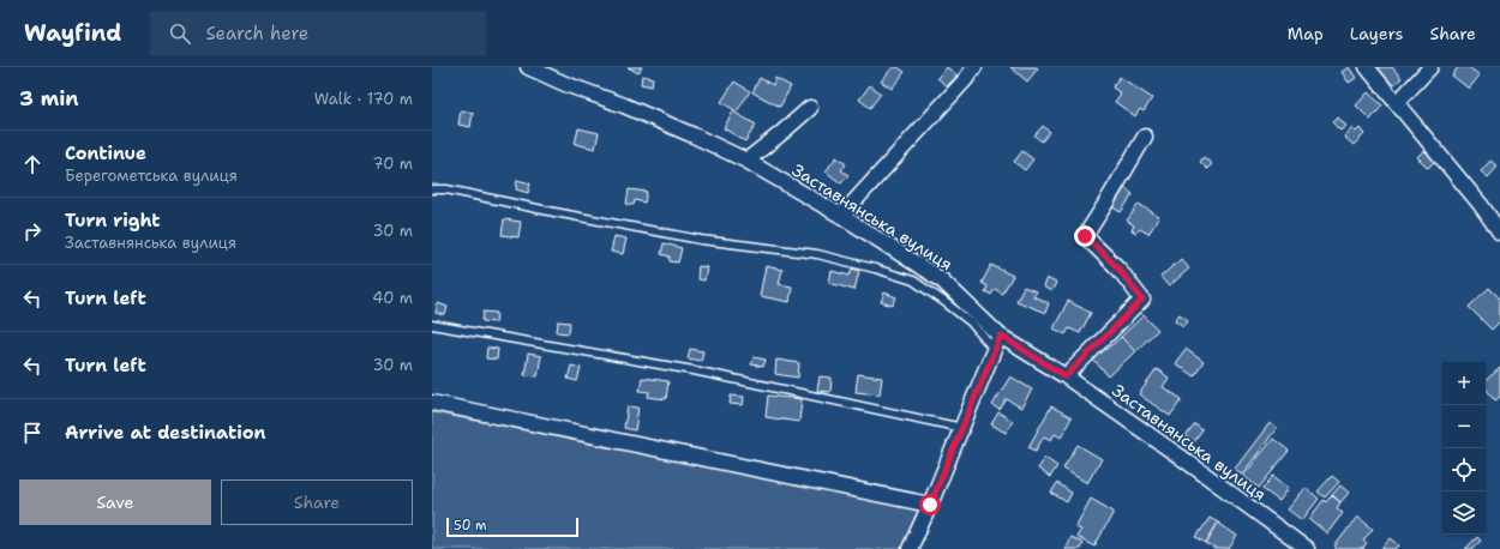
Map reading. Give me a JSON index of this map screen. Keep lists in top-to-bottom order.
{
  "streets": {
    "street": ["Заставнянська вулиця"]
  },
  "scale_bar": "50 m",
  "page": {
    "header": "Wayfind",
    "search": "Search here",
    "nav": ["Map", "Layers", "Share"],
    "heading": ["3 min", "Walk · 170 m"],
    "list": [
      ["Continue", "Берегометська вулиця", "70 m"],
      ["Turn right", "Заставнянська вулиця", "30 m"],
      ["Turn left", "40 m"],
      ["Turn left", "30 m"],
      "Arrive at destination"
    ],
    "map_buttons": ["+", "−"],
    "buttons": ["Save", "Share"],
    "scale": "50 m"
  }
}
